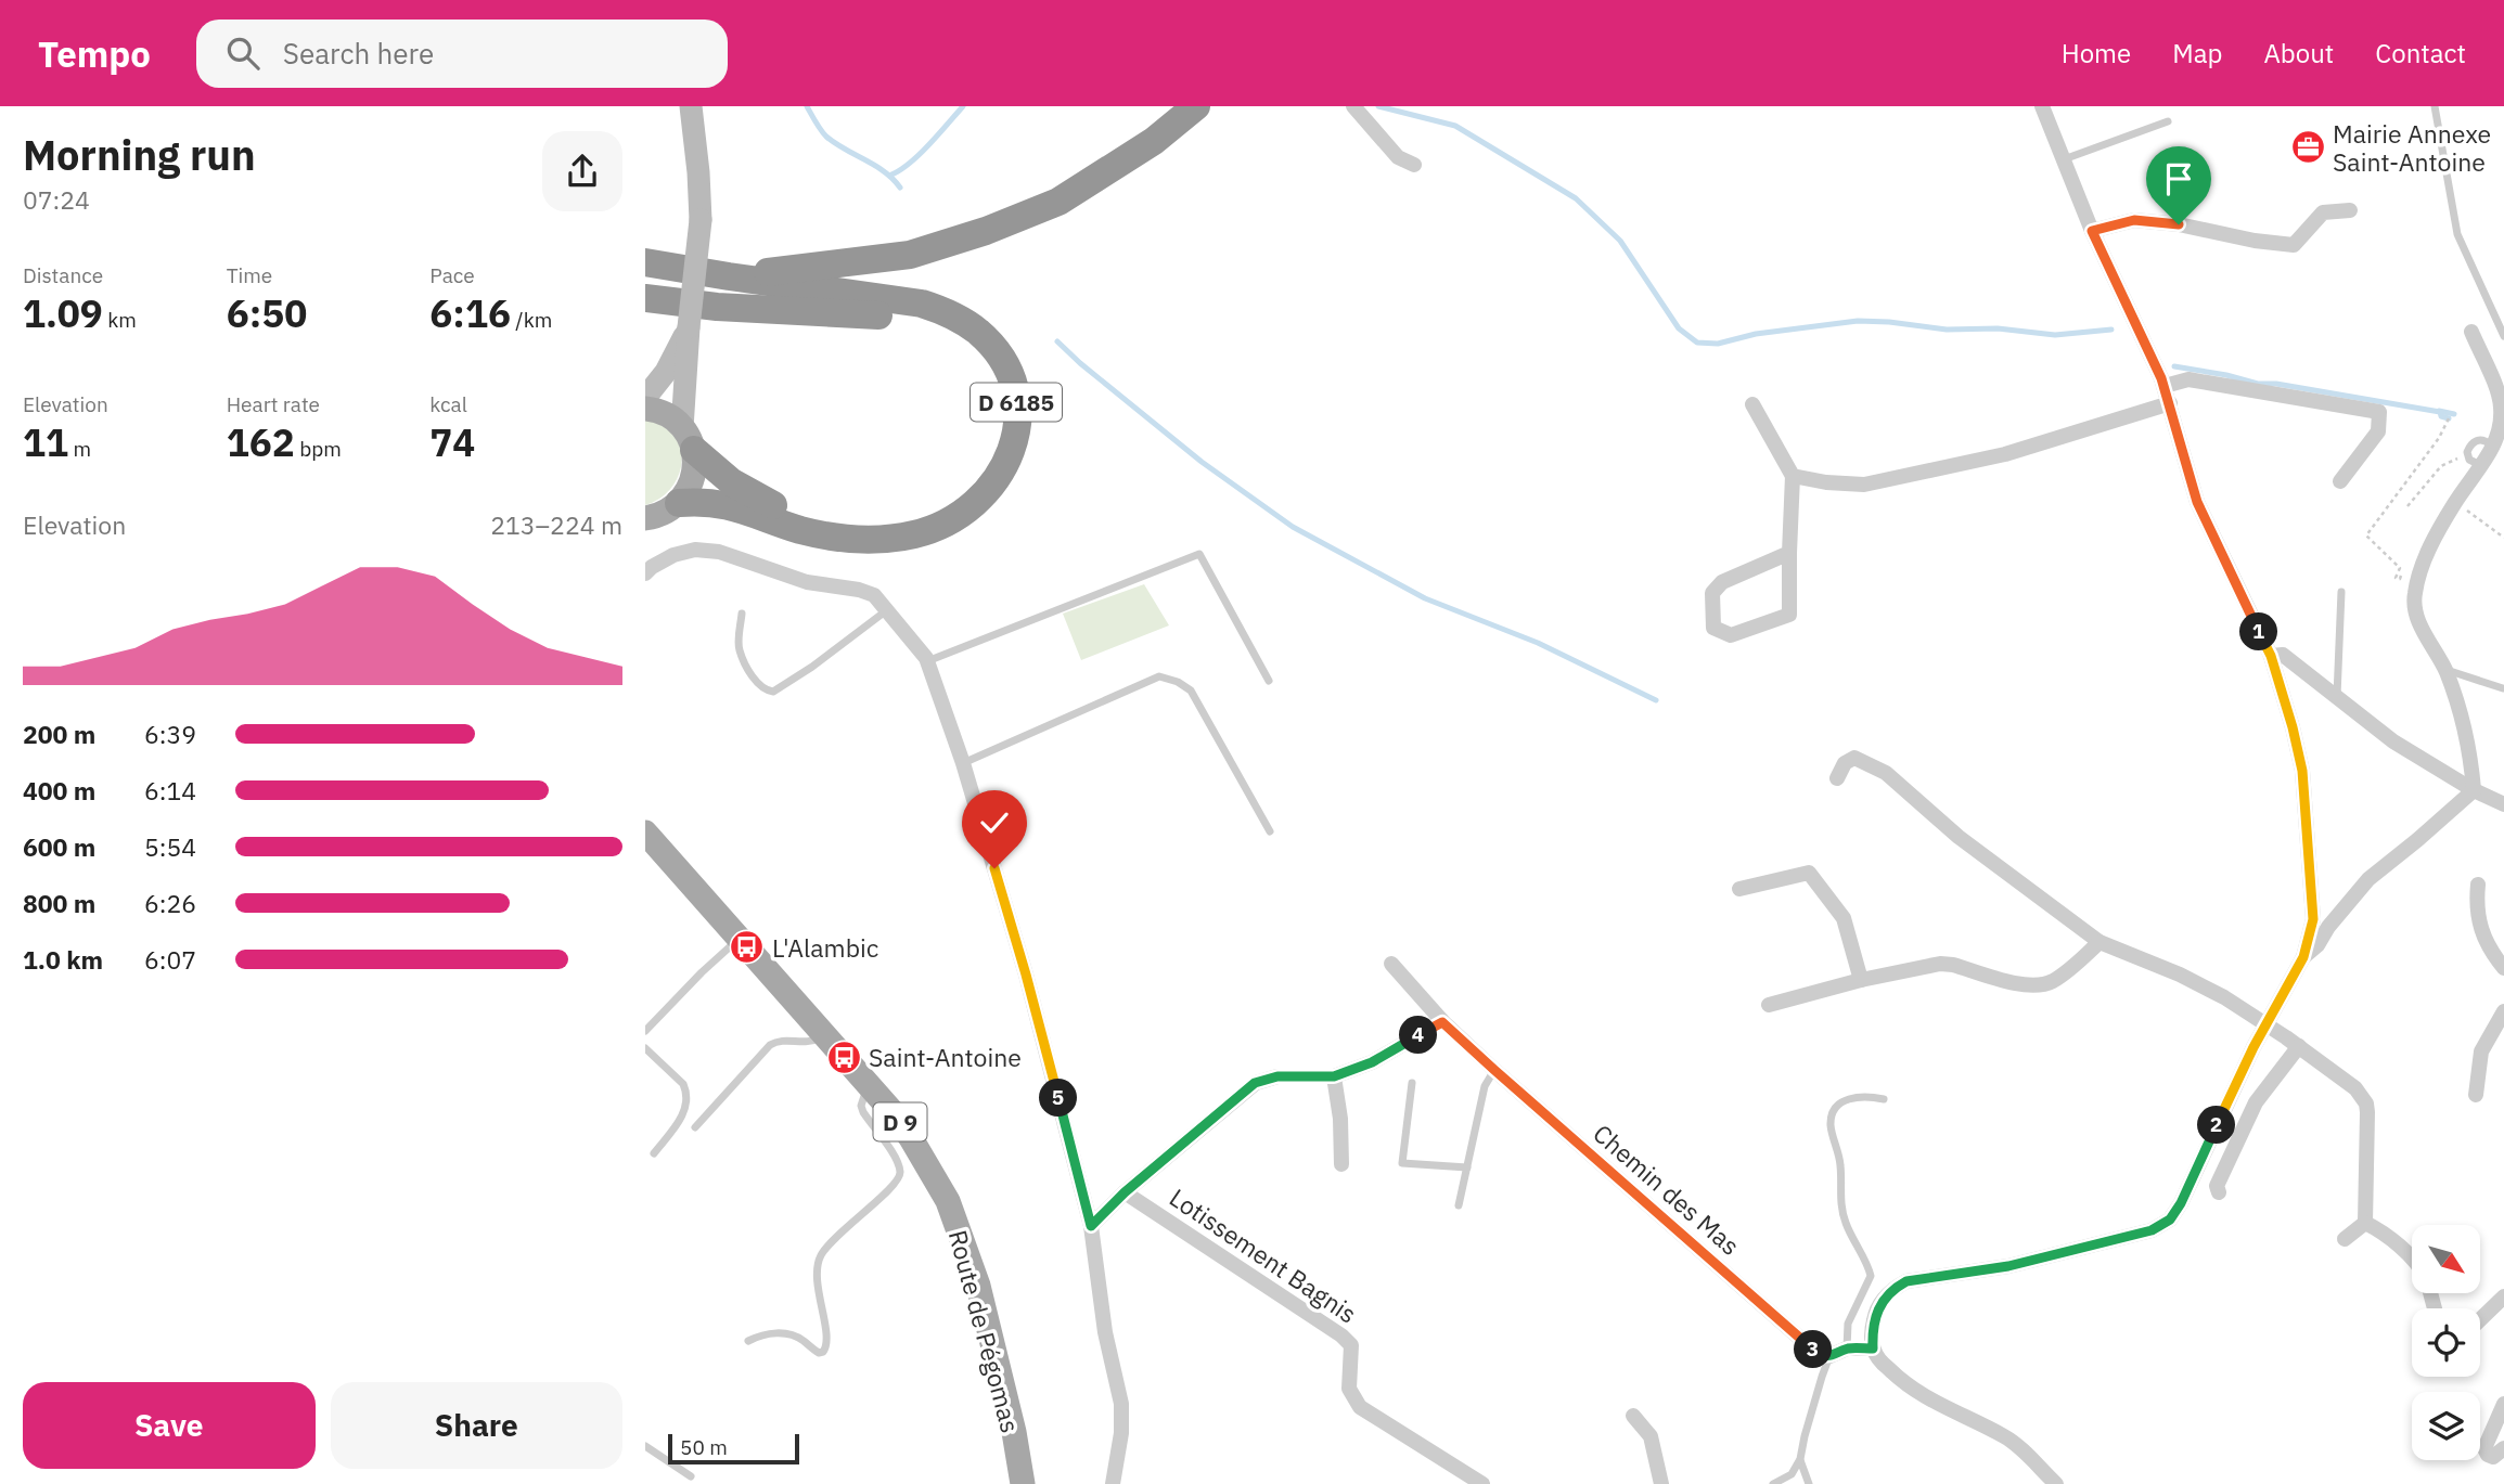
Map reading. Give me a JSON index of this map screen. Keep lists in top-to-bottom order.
{
  "streets": {
    "highway": ["D 6185"],
    "main road": ["D 9", "Route de Pégomas"],
    "street": ["Chemin des Mas", "Lotissement Bagnis"]
  },
  "places": {
    "office": ["Mairie Annexe Saint-Antoine"],
    "bus stop": ["L'Alambic", "Saint-Antoine"]
  },
  "scale_bar": "50 m",
  "north": "bottom right",
  "page": {
    "header": "Tempo",
    "search": "Search here",
    "nav": [
      "Home",
      "Map",
      "About",
      "Contact"
    ],
    "heading": ["Morning run", "07:24"],
    "stats": [
      ["Distance", "1.09 km"],
      ["Time", "6:50"],
      ["Pace", "6:16 /km"],
      ["Elevation", "11 m"],
      ["Heart rate", "162 bpm"],
      ["kcal", "74"]
    ],
    "chart": ["Elevation", "213–224 m"],
    "pins": [
      "1",
      "4",
      "5",
      "2",
      "3"
    ],
    "list": [
      {
        "name": "200 m",
        "note": "6:39"
      },
      {
        "name": "400 m",
        "note": "6:14"
      },
      {
        "name": "600 m",
        "note": "5:54"
      },
      {
        "name": "800 m",
        "note": "6:26"
      },
      {
        "name": "1.0 km",
        "note": "6:07"
      }
    ],
    "buttons": ["Save", "Share"],
    "scale": "50 m"
  }
}
